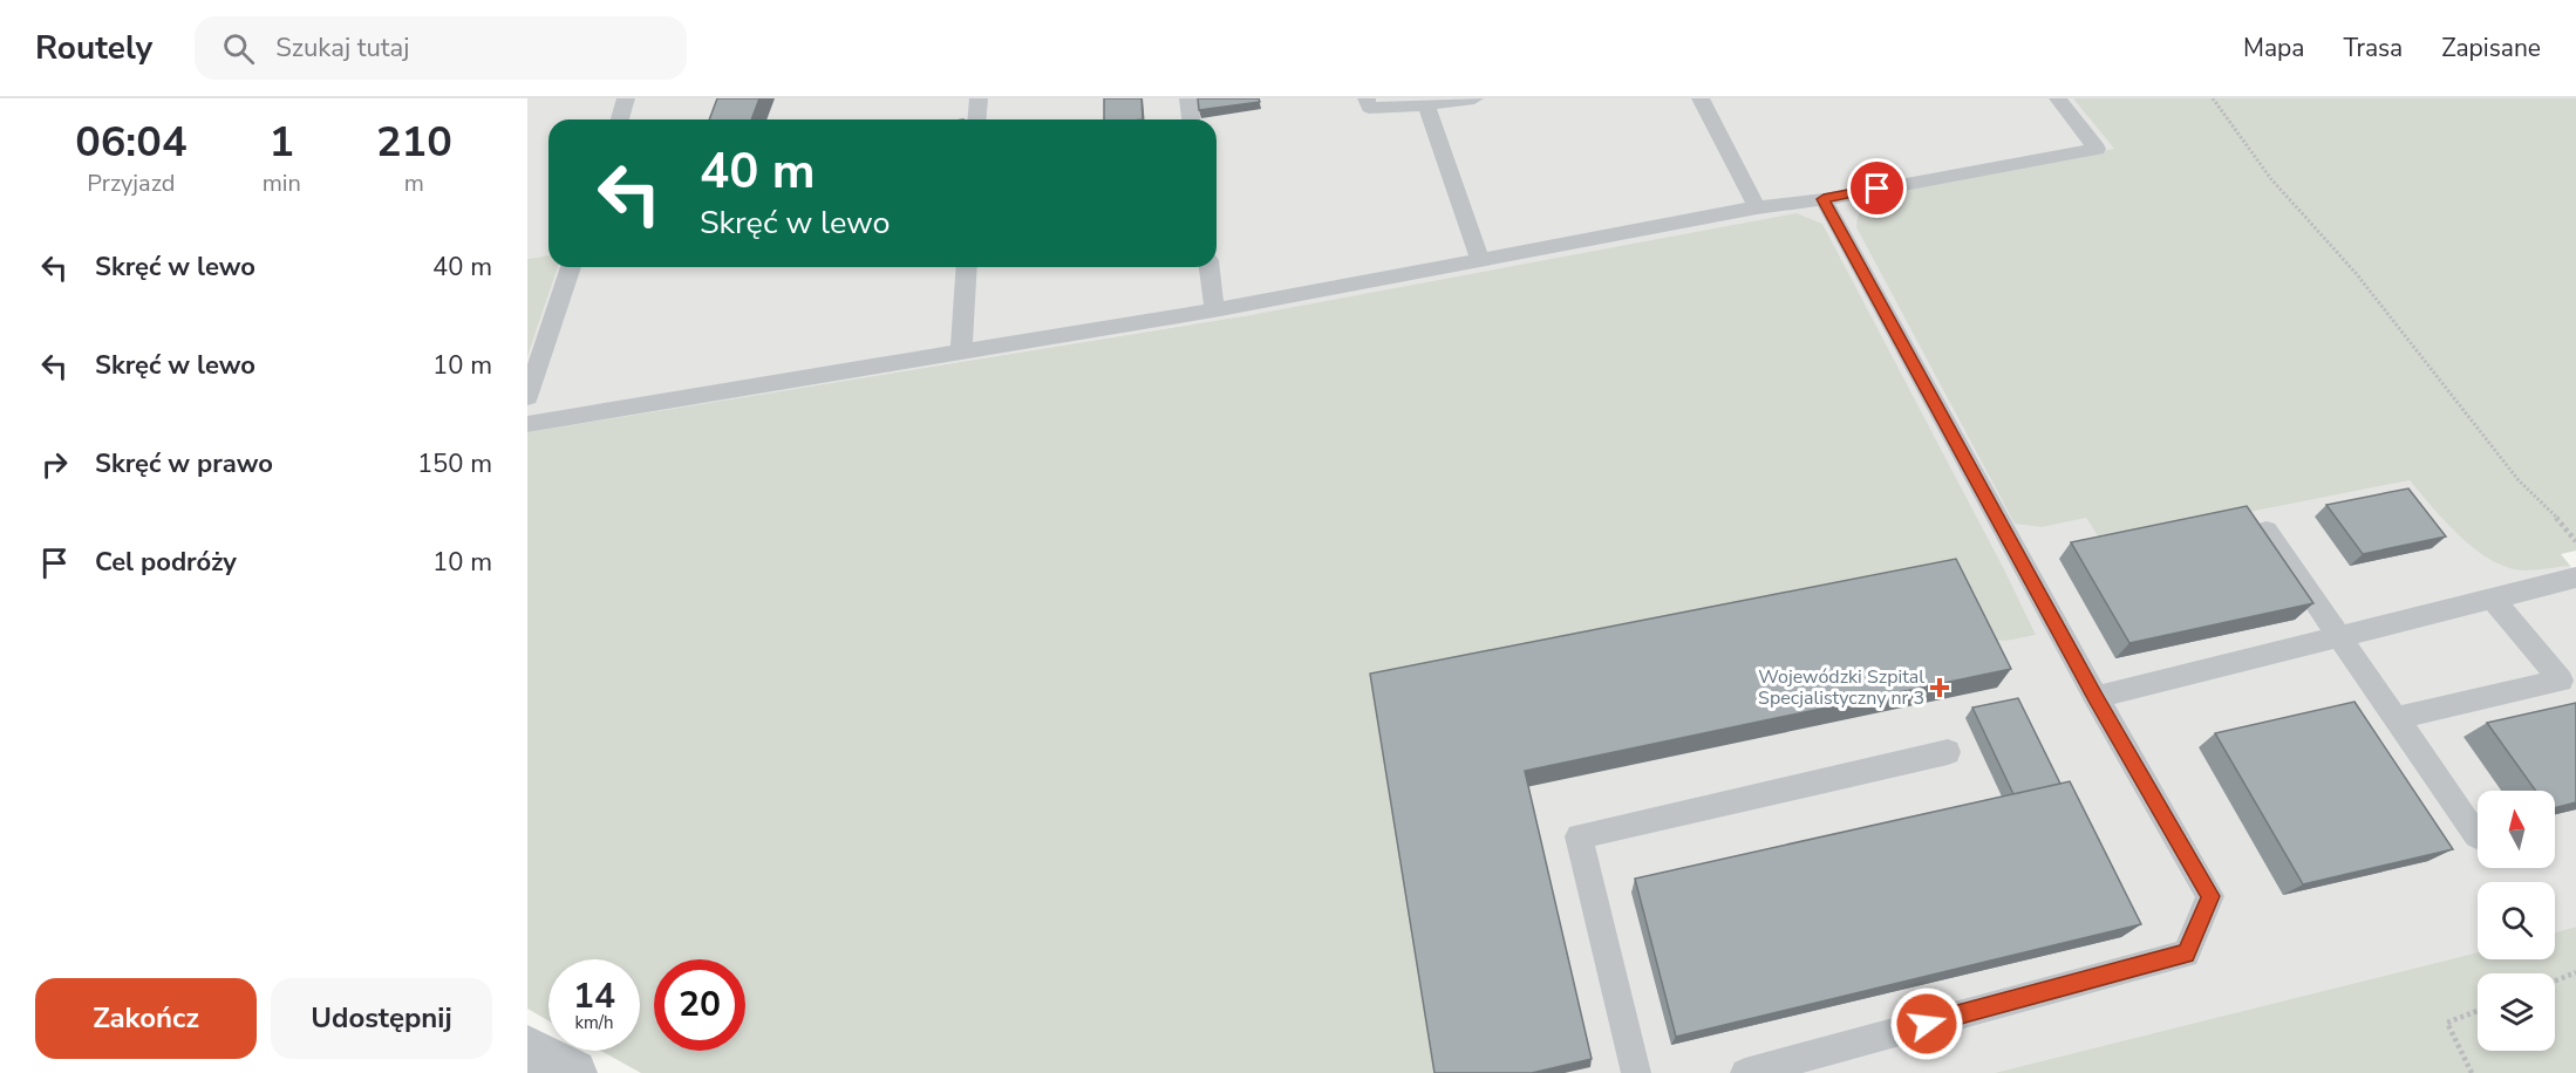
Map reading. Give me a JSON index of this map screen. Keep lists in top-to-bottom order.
{
  "places": {
    "health": ["Wojewódzki Szpital Specjalistyczny nr 3"]
  },
  "north": "top",
  "page": {
    "header": "Routely",
    "search": "Szukaj tutaj",
    "nav": ["Mapa", "Trasa", "Zapisane"],
    "eta": [
      "06:04",
      "Przyjazd",
      "1",
      "min",
      "210",
      "m"
    ],
    "turn": ["40 m", "Skręć w lewo"],
    "list": [
      {
        "name": "Skręć w lewo",
        "value": "40 m"
      },
      {
        "name": "Skręć w lewo",
        "value": "10 m"
      },
      {
        "name": "Skręć w prawo",
        "value": "150 m"
      },
      {
        "name": "Cel podróży",
        "value": "10 m"
      }
    ],
    "speed": "14 km/h",
    "limit": "20",
    "buttons": ["Zakończ", "Udostępnij"]
  }
}
